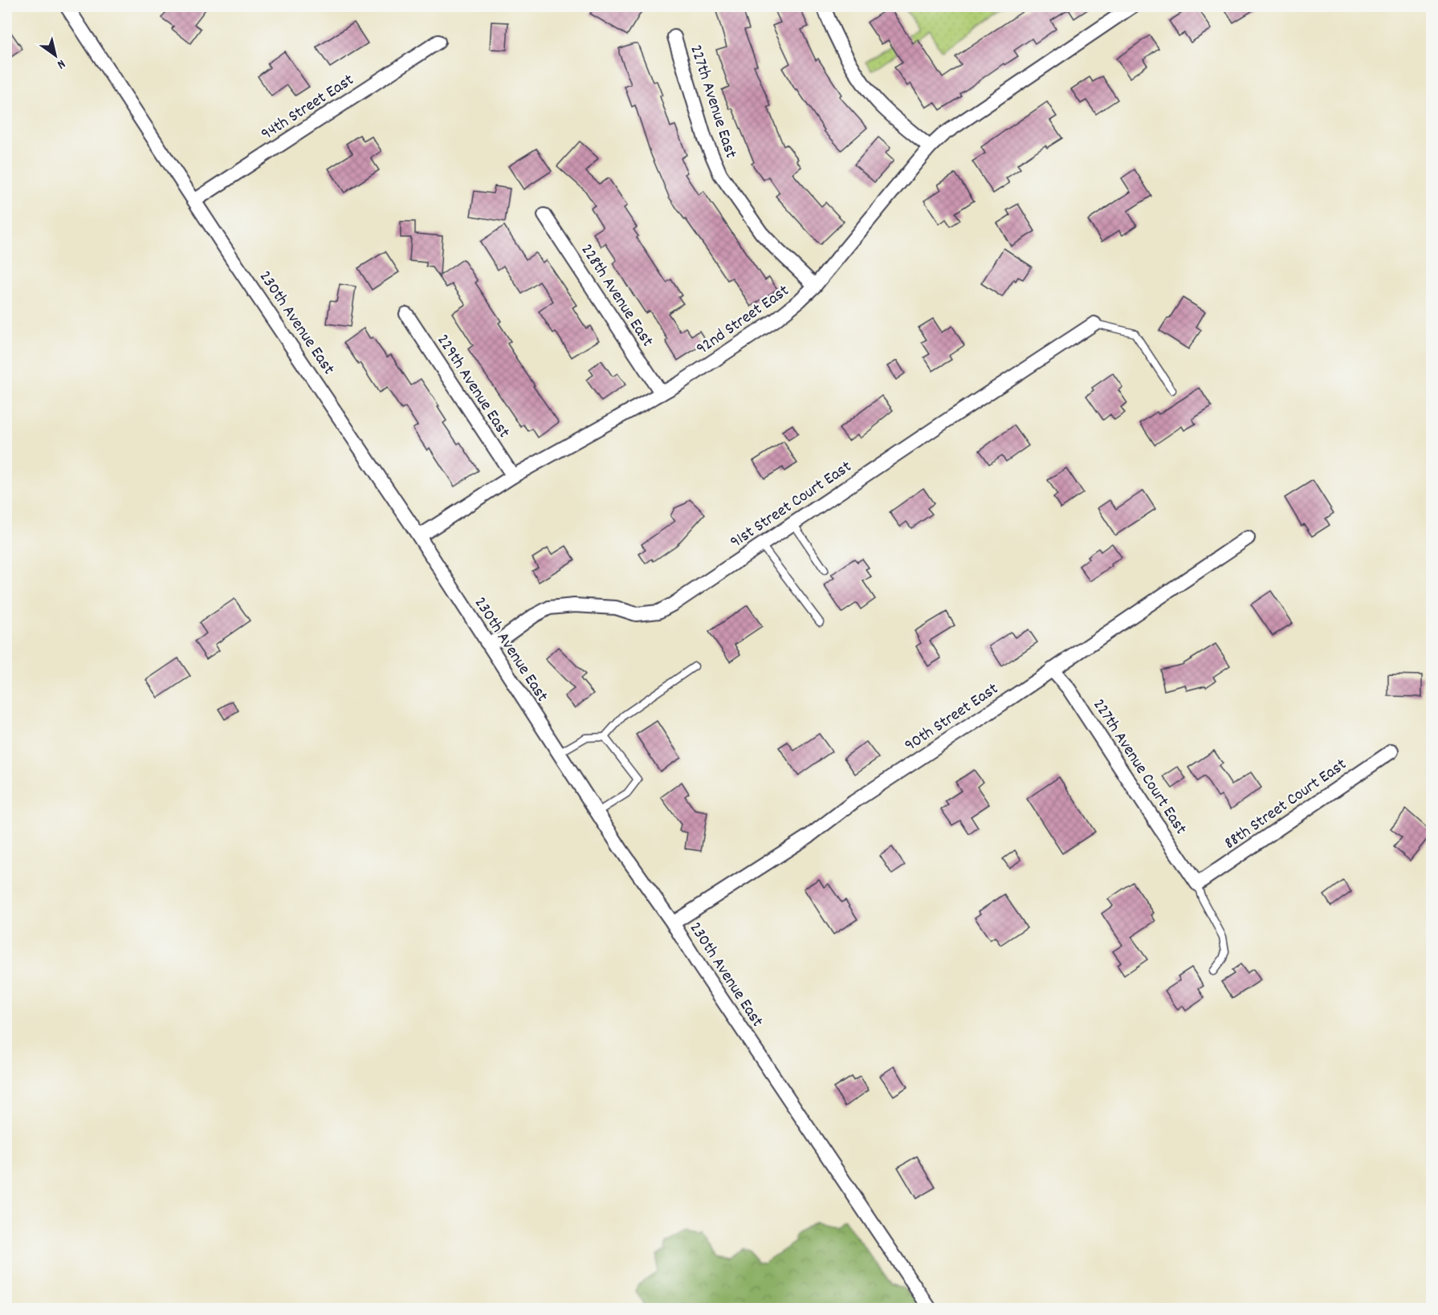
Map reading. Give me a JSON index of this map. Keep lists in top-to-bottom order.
{
  "streets": {
    "street": [
      "227th Avenue East",
      "94th Street East",
      "228th Avenue East",
      "92nd Street East",
      "230th Avenue East",
      "229th Avenue East",
      "91st Street Court East",
      "90th Street East",
      "227th Avenue Court East",
      "88th Street Court East"
    ]
  },
  "crossings": [
    ["227th Avenue East", "92nd Street East"],
    ["94th Street East", "230th Avenue East"],
    ["228th Avenue East", "92nd Street East"],
    ["92nd Street East", "230th Avenue East"],
    ["92nd Street East", "229th Avenue East"],
    ["230th Avenue East", "91st Street Court East"],
    ["230th Avenue East", "90th Street East"],
    ["90th Street East", "227th Avenue Court East"],
    ["227th Avenue Court East", "88th Street Court East"]
  ],
  "north": "bottom right"
}
